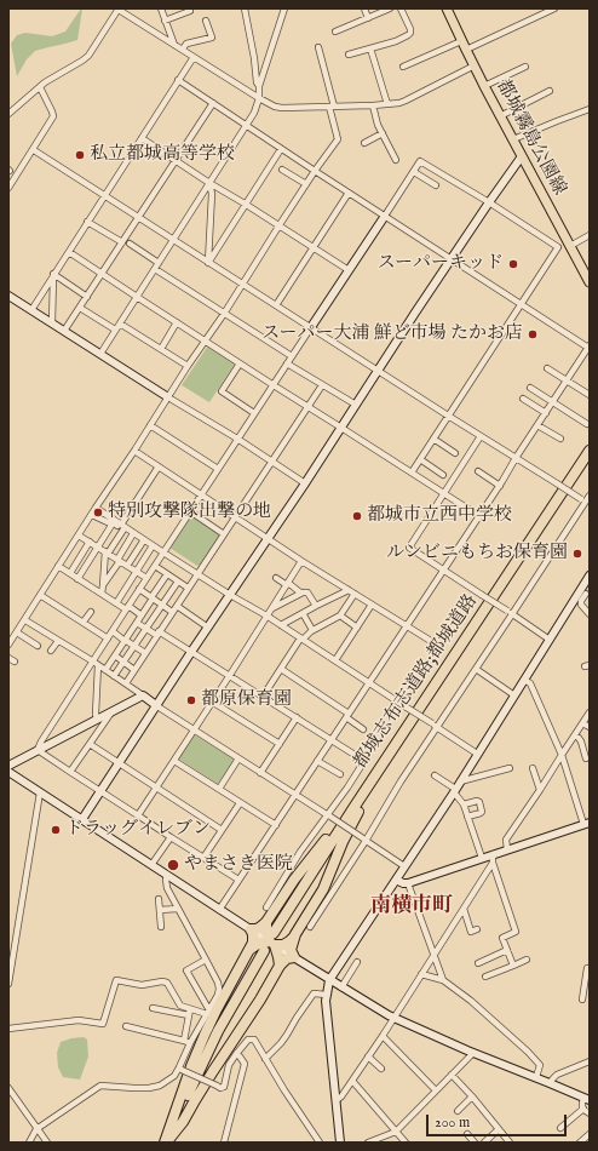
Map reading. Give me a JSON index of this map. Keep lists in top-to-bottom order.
{
  "streets": {
    "highway": ["都城志布志道路;都城道路"],
    "main road": ["都城霧島公園線"]
  },
  "districts": ["南横市町"],
  "places": [
    "私立都城高等学校",
    "スーパーキッド",
    "スーパー大浦 鮮ど市場 たかお店",
    "特別攻撃隊出撃の地",
    "都城市立西中学校",
    "ルンビニもちお保育園",
    "都原保育園",
    "ドラッグイレブン",
    "やまさき医院"
  ],
  "scale_bar": "200 m"
}
